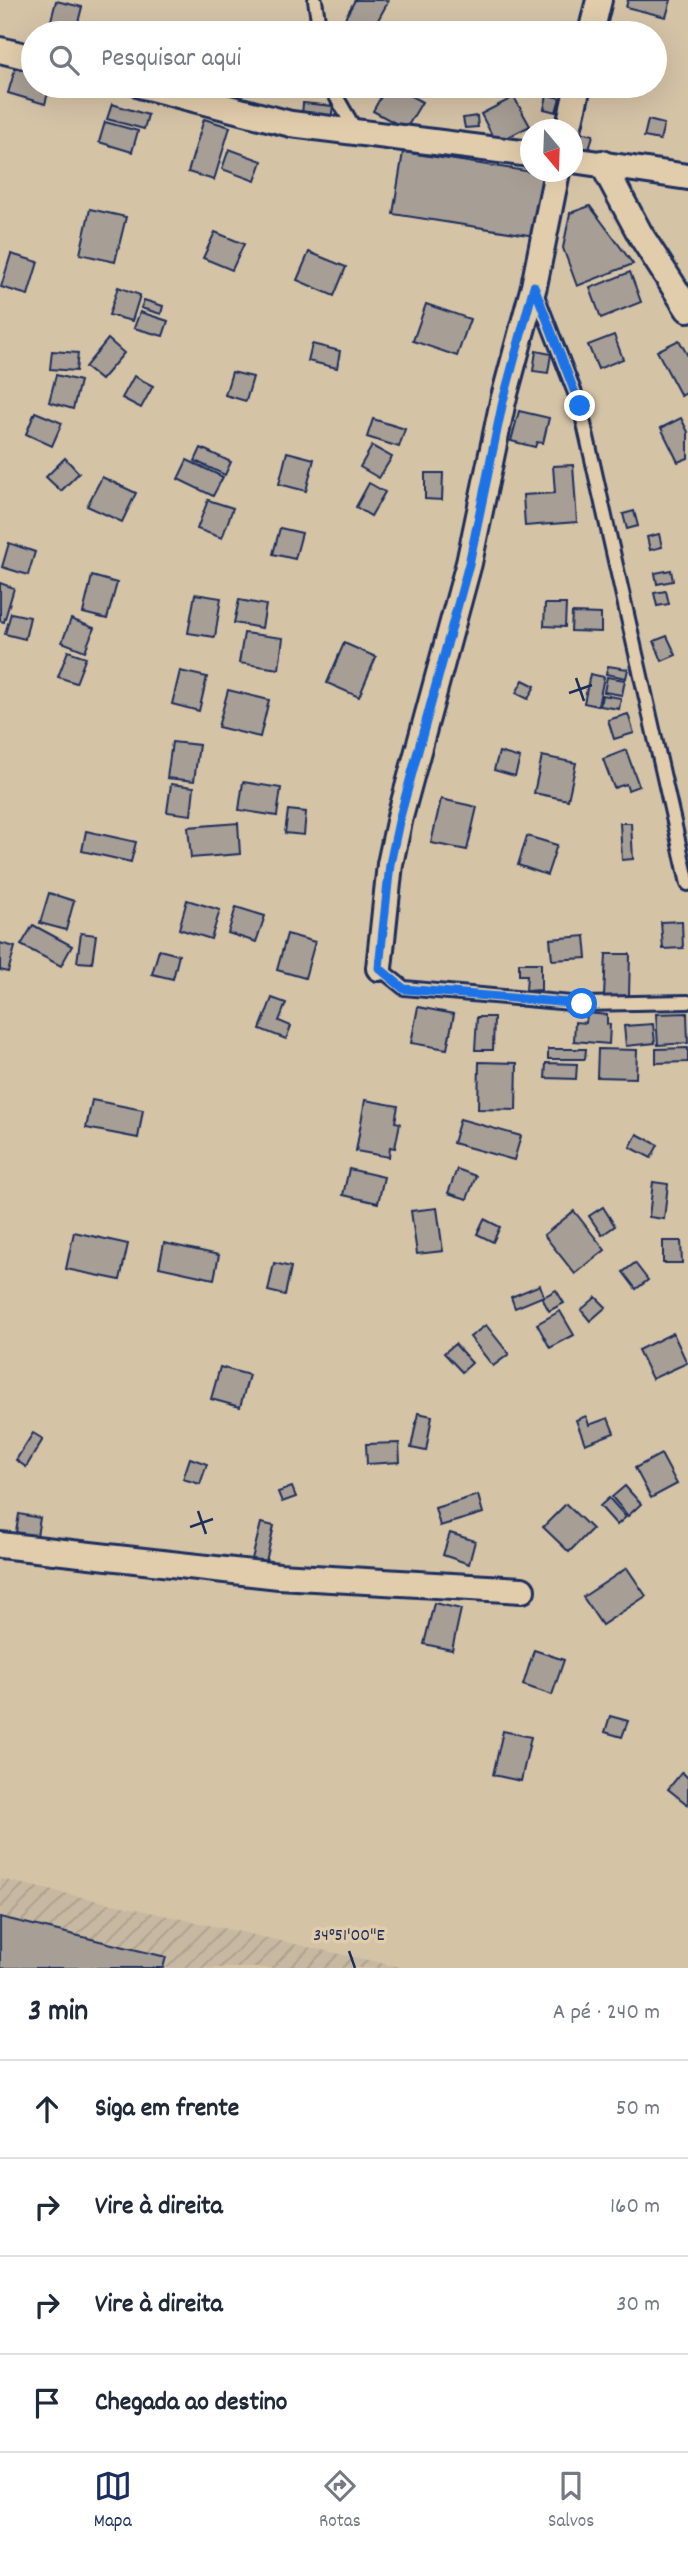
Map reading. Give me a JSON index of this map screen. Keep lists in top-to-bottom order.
{
  "north": "bottom",
  "page": {
    "search": "Pesquisar aqui",
    "heading": ["3 min", "A pé · 240 m"],
    "list": [
      ["Siga em frente", "50 m"],
      ["Vire à direita", "160 m"],
      ["Vire à direita", "30 m"],
      "Chegada ao destino"
    ],
    "nav": ["Mapa", "Rotas", "Salvos"]
  },
  "coordinates": ["34°51'00\"E"]
}
